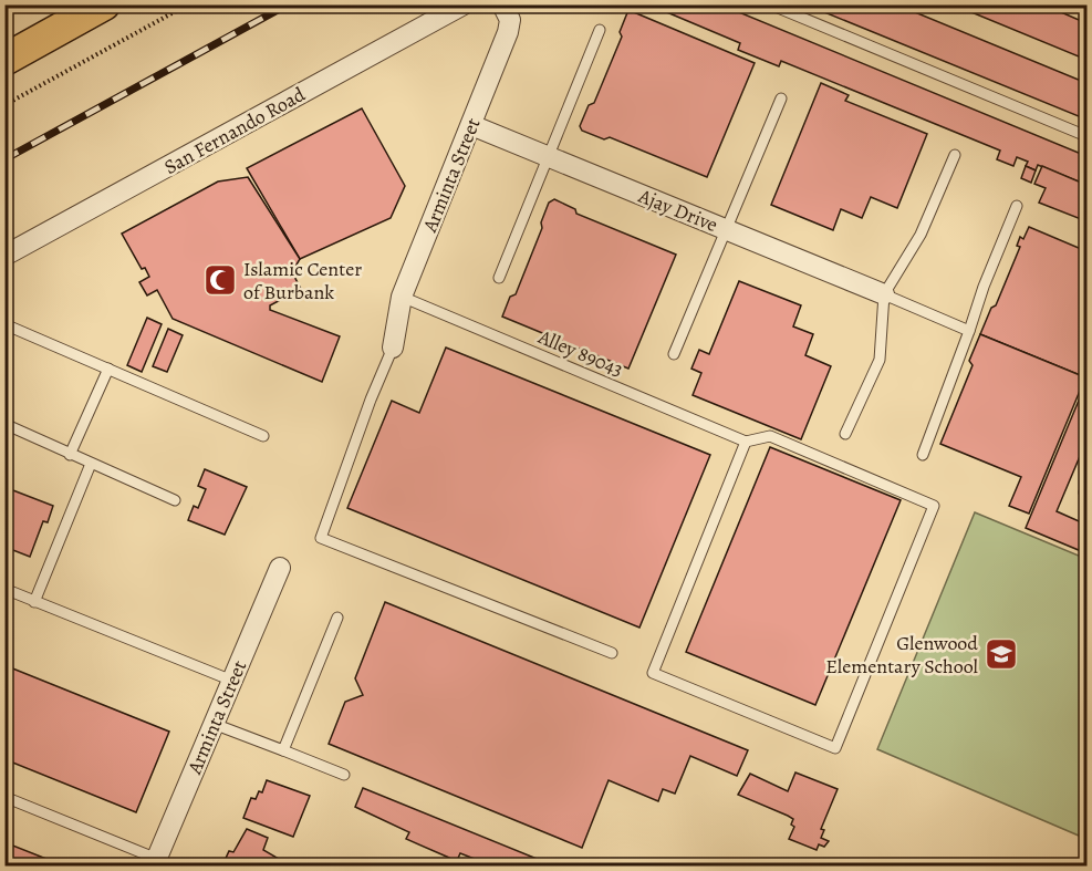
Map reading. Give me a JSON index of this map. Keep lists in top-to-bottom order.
{
  "streets": {
    "street": ["San Fernando Road", "Arminta Street", "Ajay Drive"],
    "lane": ["Alley 89043"]
  },
  "crossings": [
    ["Arminta Street", "Ajay Drive"],
    ["Arminta Street", "Alley 89043"]
  ],
  "places": {
    "mosque": ["Islamic Center of Burbank"],
    "school or university": ["Glenwood Elementary School"]
  }
}
